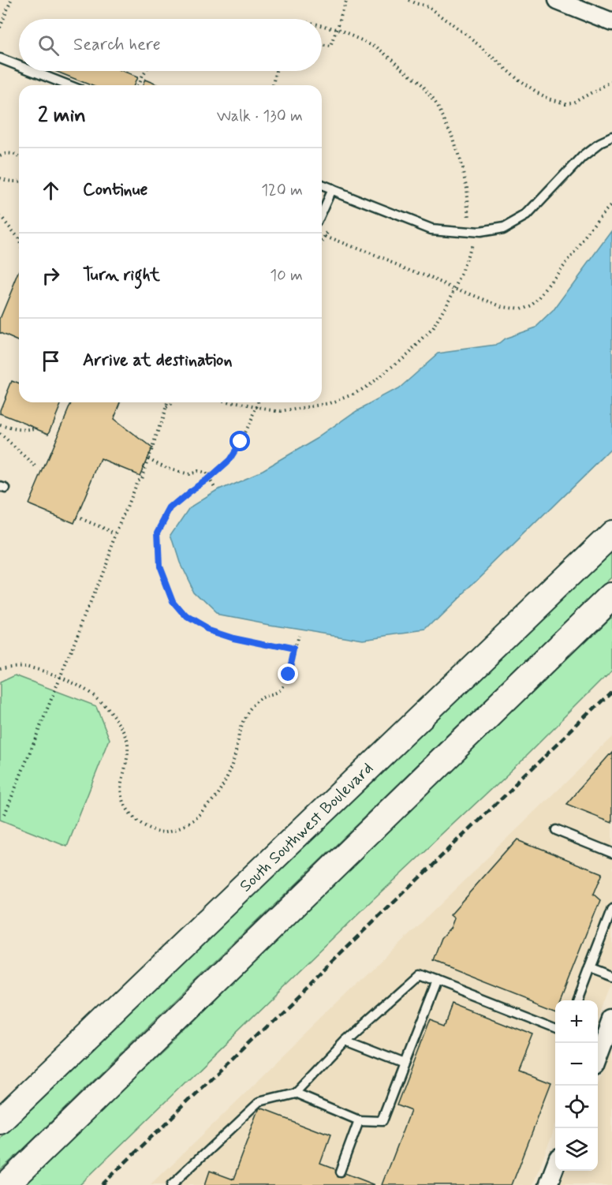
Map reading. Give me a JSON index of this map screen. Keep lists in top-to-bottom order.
{
  "streets": {
    "main road": ["South Southwest Boulevard"]
  },
  "page": {
    "search": "Search here",
    "heading": ["2 min", "Walk · 130 m"],
    "list": [
      ["Continue", "120 m"],
      ["Turn right", "10 m"],
      "Arrive at destination"
    ],
    "map_buttons": ["+", "−"]
  }
}
